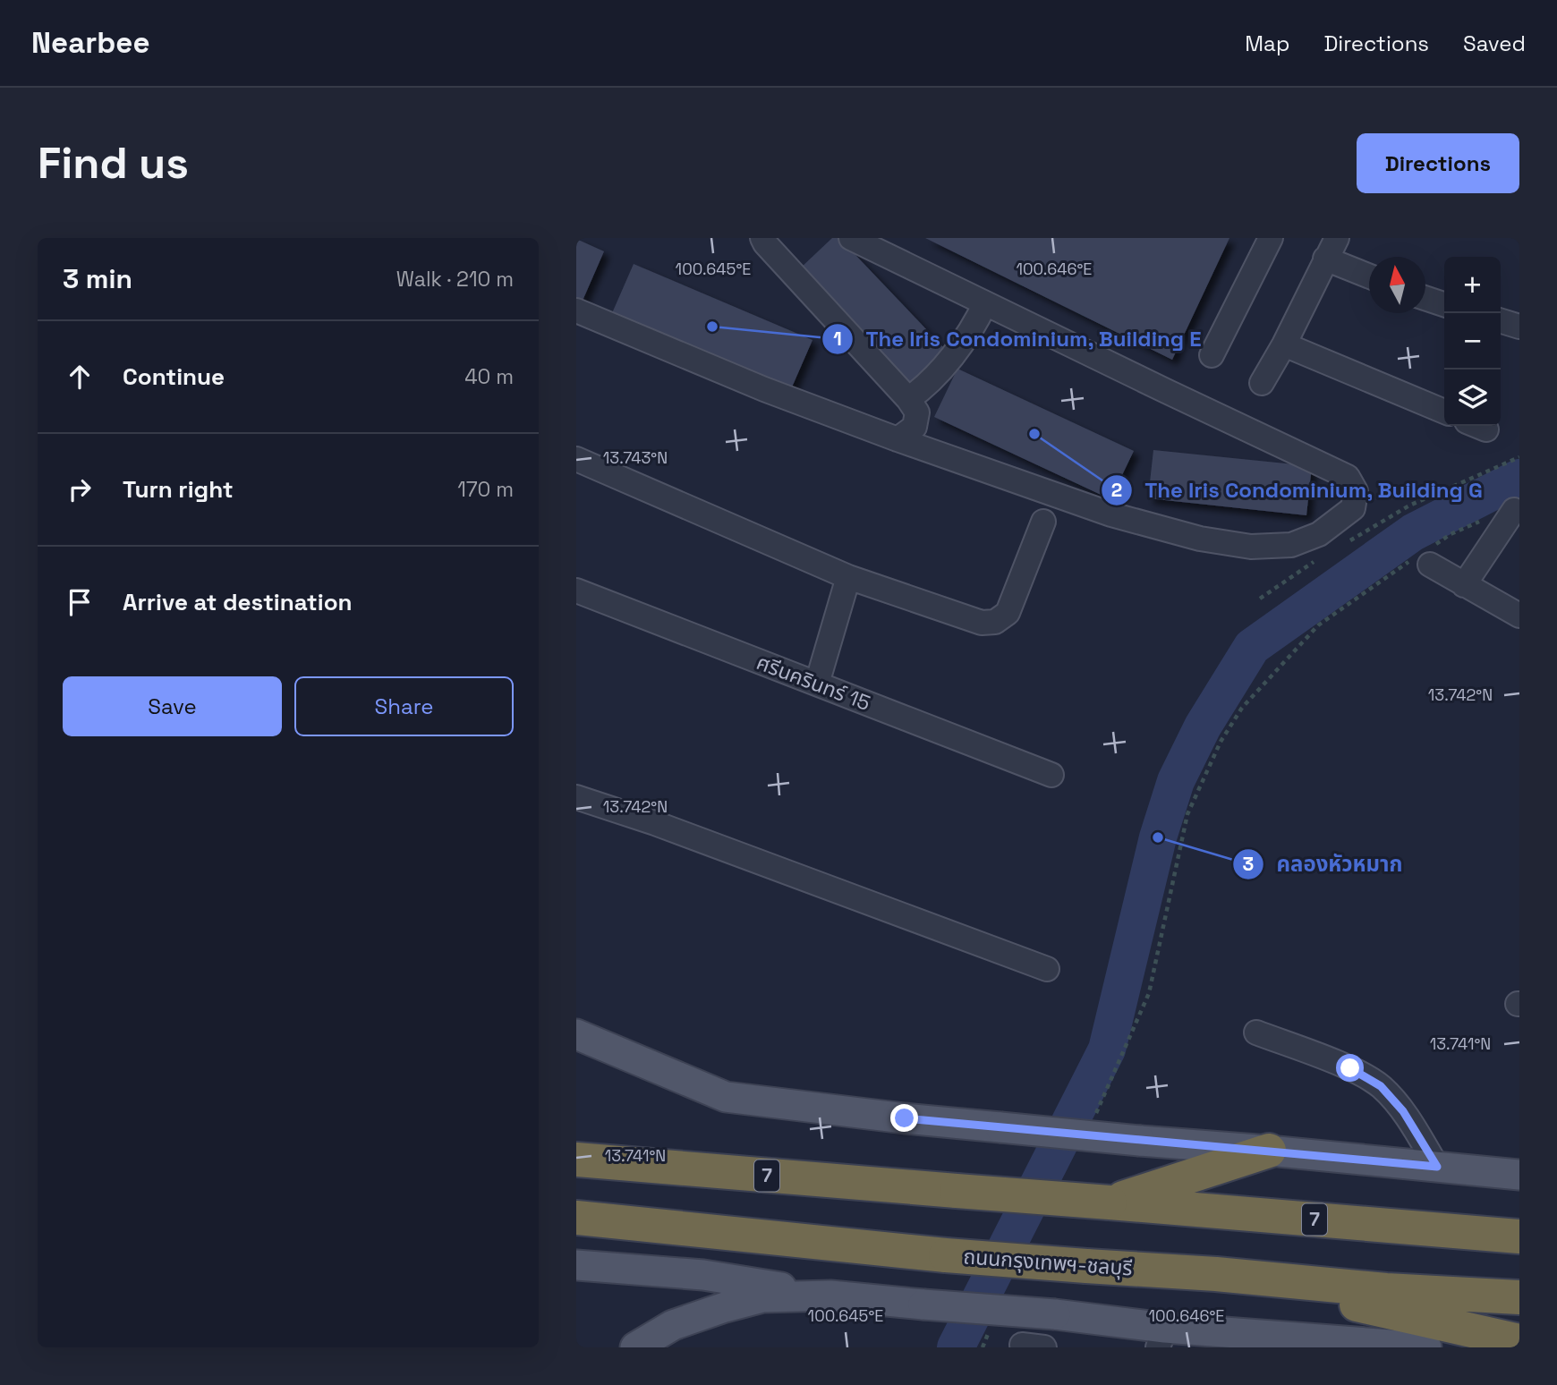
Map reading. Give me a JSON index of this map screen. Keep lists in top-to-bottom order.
{
  "streets": {
    "highway": ["7", "ถนนกรุงเทพฯ-ชลบุรี"],
    "street": ["ศรีนครินทร์ 15"]
  },
  "places": ["The Iris Condominium, Building E", "The Iris Condominium, Building G", "คลองหัวหมาก"],
  "north": "top",
  "page": {
    "header": "Nearbee",
    "nav": ["Map", "Directions", "Saved"],
    "buttons": [
      "Directions",
      ["Save", "Share"]
    ],
    "title": "Find us",
    "heading": ["3 min", "Walk · 210 m"],
    "map_buttons": ["+", "−"],
    "list": [
      ["Continue", "40 m"],
      ["Turn right", "170 m"],
      "Arrive at destination"
    ]
  },
  "coordinates": [
    "100.645°E",
    "100.646°E",
    "13.743°N",
    "13.742°N",
    "13.741°N"
  ]
}
